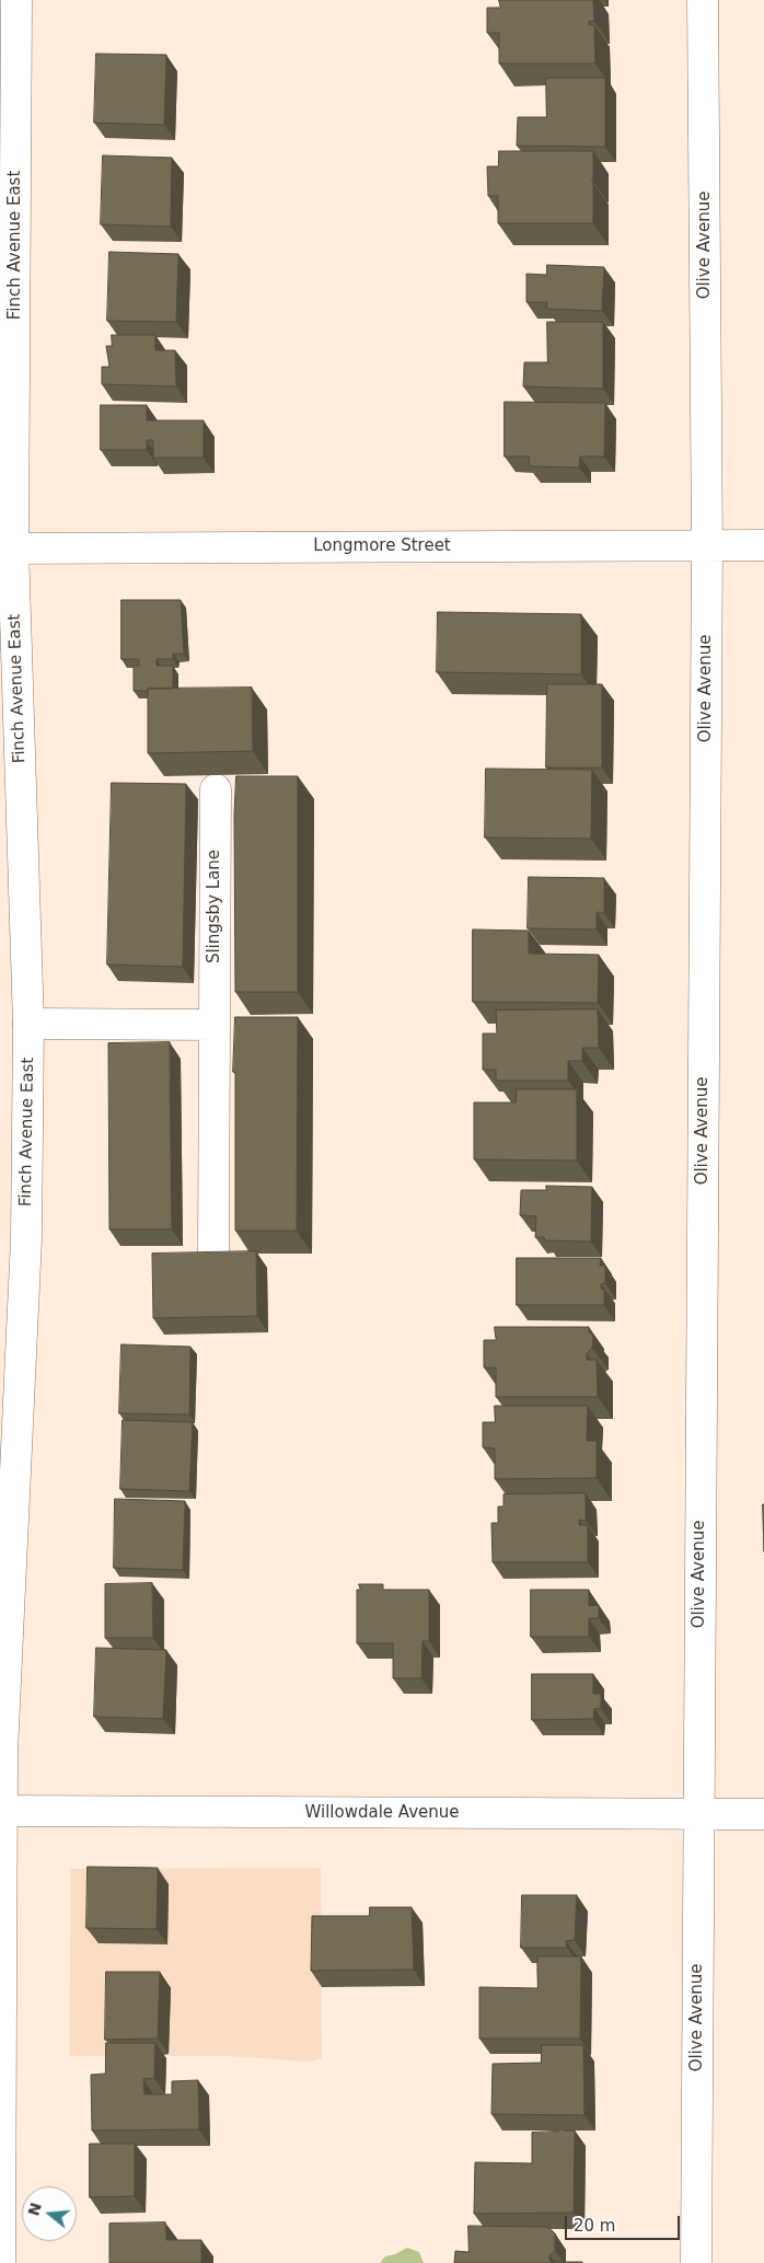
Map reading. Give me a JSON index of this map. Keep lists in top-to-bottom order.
{
  "streets": {
    "street": [
      "Finch Avenue East",
      "Olive Avenue",
      "Longmore Street",
      "Slingsby Lane",
      "Willowdale Avenue"
    ]
  },
  "crossings": [
    ["Finch Avenue East", "Longmore Street"],
    ["Finch Avenue East", "Willowdale Avenue"],
    ["Olive Avenue", "Longmore Street"],
    ["Olive Avenue", "Willowdale Avenue"]
  ],
  "scale_bar": "20 m",
  "north": "left"
}
